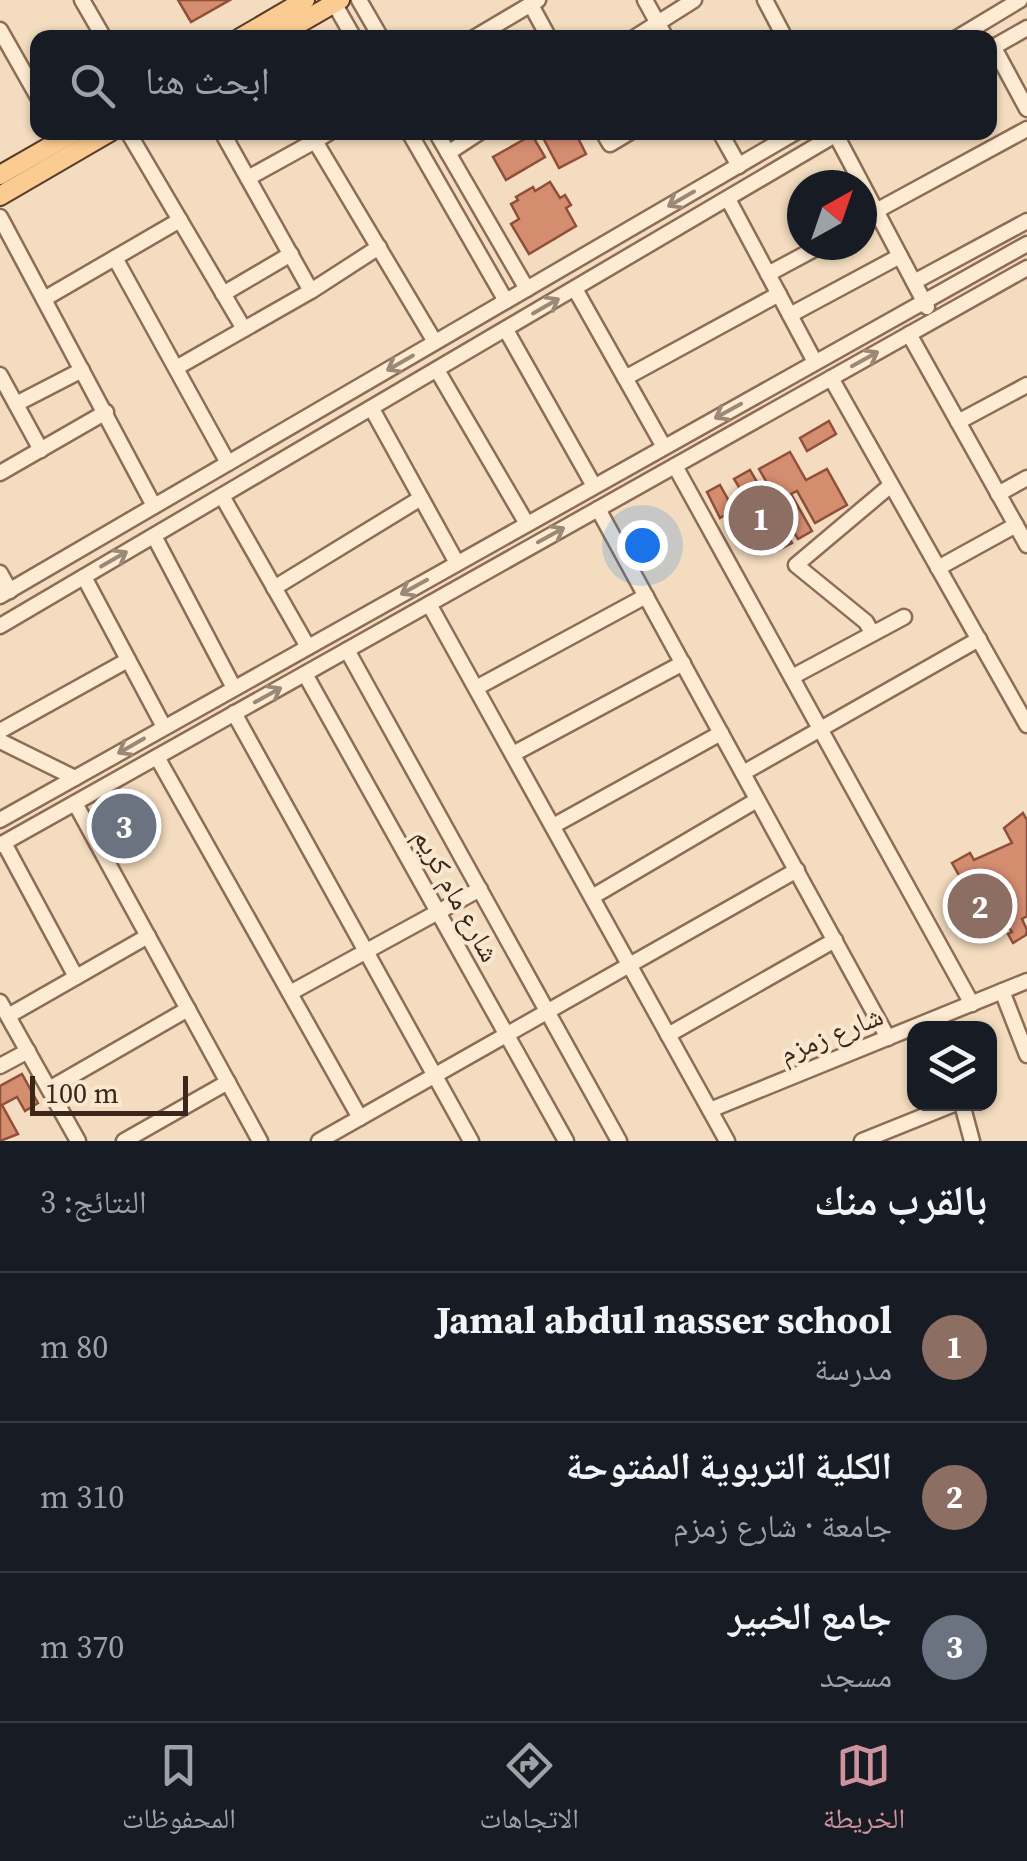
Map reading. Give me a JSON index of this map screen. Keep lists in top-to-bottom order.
{
  "streets": {
    "street": ["شارع مام كريم", "شارع زمزم"]
  },
  "scale_bar": "100 m",
  "north": "top right",
  "page": {
    "search": "ابحث هنا",
    "pins": ["1", "3", "2"],
    "scale": "100 m",
    "heading": ["بالقرب منك", "النتائج: 3"],
    "list": [
      {
        "mark": "1",
        "name": "Jamal abdul nasser school",
        "note": "مدرسة",
        "value": "80 m"
      },
      {
        "mark": "2",
        "name": "الكلية التربوية المفتوحة",
        "note": "جامعة · شارع زمزم",
        "value": "310 m"
      },
      {
        "mark": "3",
        "name": "جامع الخبير",
        "note": "مسجد",
        "value": "370 m"
      }
    ],
    "nav": ["الخريطة", "الاتجاهات", "المحفوظات"]
  }
}
